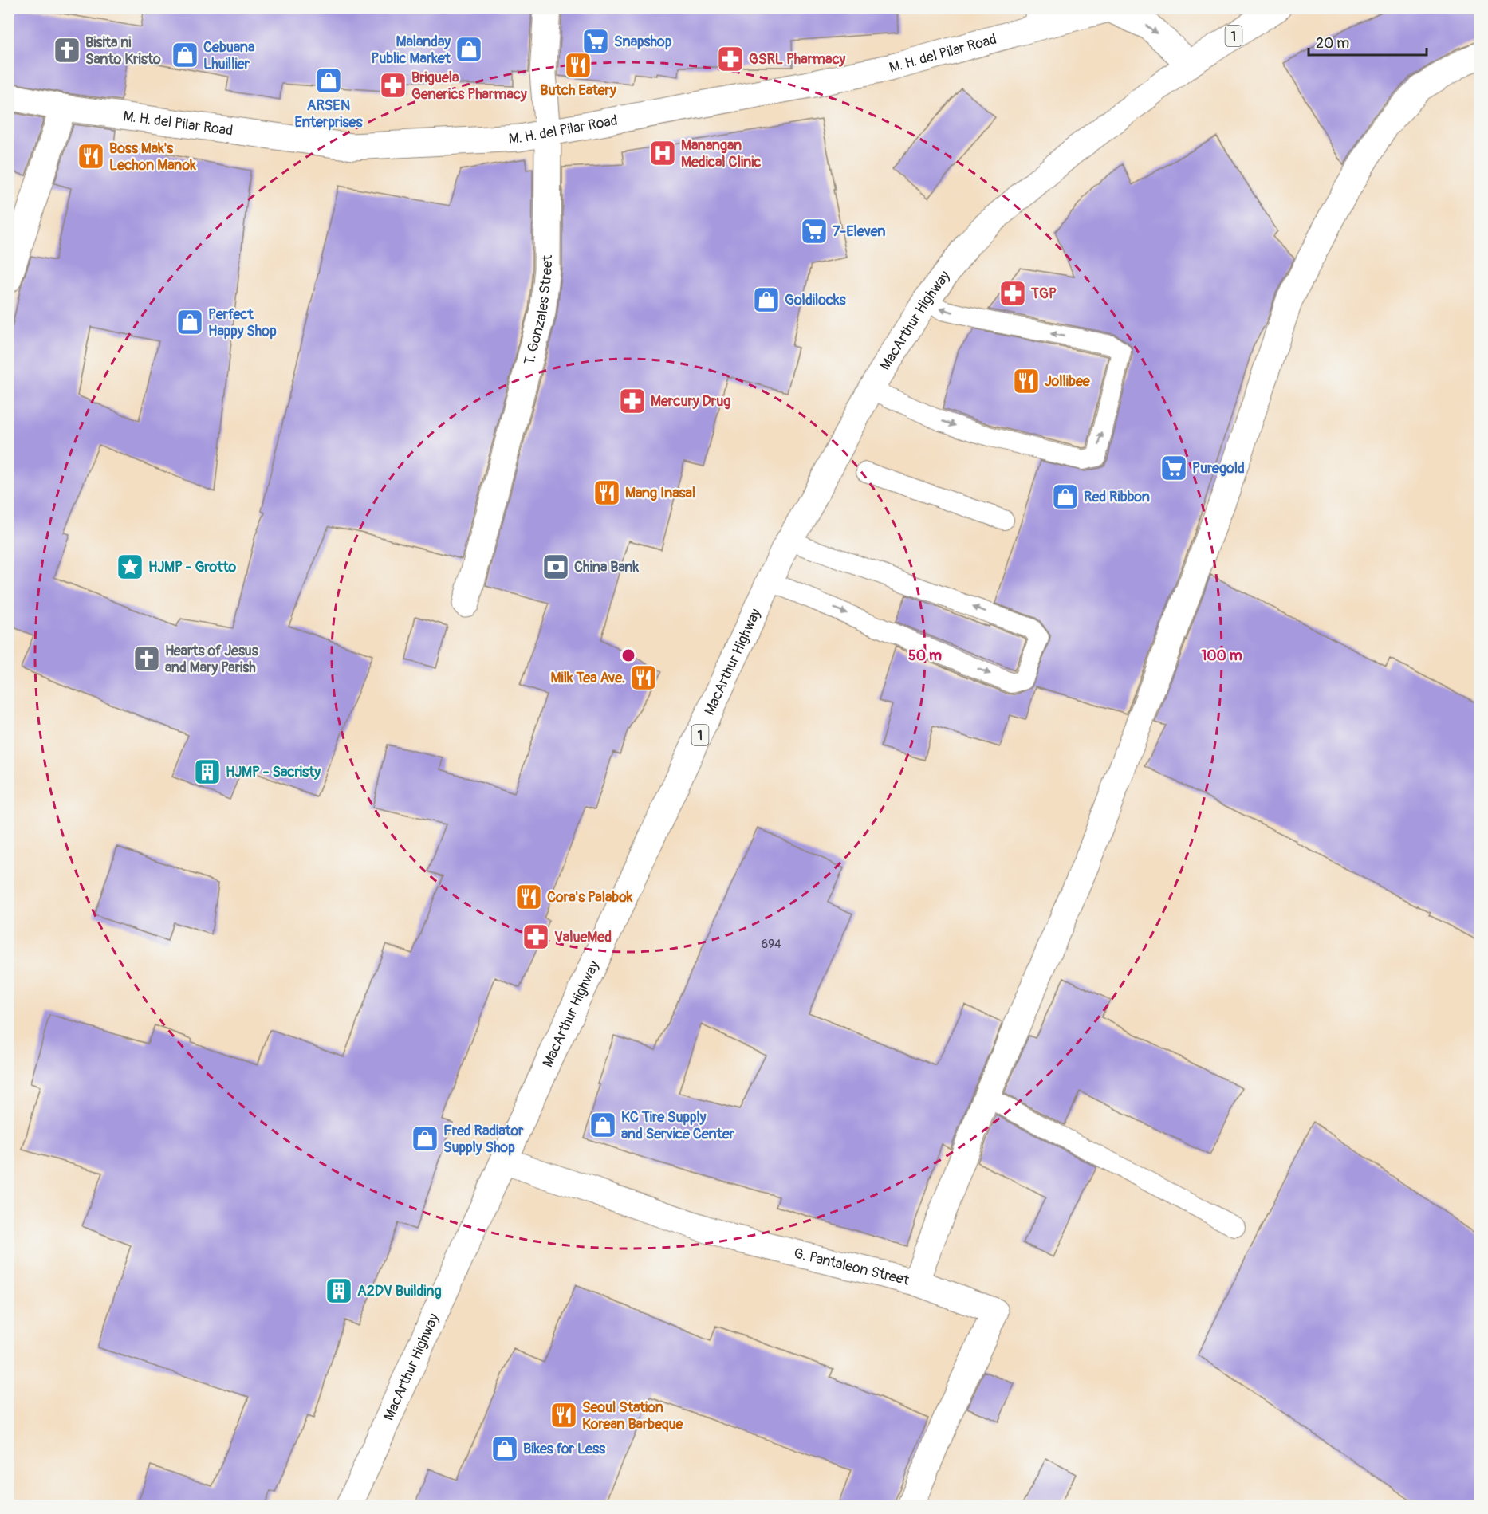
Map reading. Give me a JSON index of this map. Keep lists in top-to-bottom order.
{
  "streets": {
    "main road": [
      "1",
      "M. H. del Pilar Road",
      "T. Gonzales Street",
      "MacArthur Highway",
      "G. Pantaleon Street"
    ]
  },
  "crossings": [
    ["M. H. del Pilar Road", "T. Gonzales Street"],
    ["M. H. del Pilar Road", "MacArthur Highway"],
    ["MacArthur Highway", "G. Pantaleon Street"]
  ],
  "places": {
    "supermarket": ["Snapshop", "7-Eleven", "Puregold"],
    "shop": [
      "Malanday Public Market",
      "Cebuana Lhuillier",
      "ARSEN Enterprises",
      "Goldilocks",
      "Perfect Happy Shop",
      "Red Ribbon",
      "KC Tire Supply and Service Center",
      "Fred Radiator Supply Shop",
      "Bikes for Less"
    ],
    "church": ["Bisita ni Santo Kristo", "Hearts of Jesus and Mary Parish"],
    "pharmacy": [
      "GSRL Pharmacy",
      "Briguela Generics Pharmacy",
      "TGP",
      "Mercury Drug",
      "ValueMed"
    ],
    "restaurant": [
      "Butch Eatery",
      "Boss Mak's Lechon Manok",
      "Jollibee",
      "Mang Inasal",
      "Milk Tea Ave.",
      "Cora's Palabok",
      "Seoul Station Korean Barbeque"
    ],
    "hospital": ["Manangan Medical Clinic"],
    "place": ["HJMP - Grotto"],
    "bank": ["China Bank"],
    "building": ["HJMP - Sacristy", "A2DV Building"]
  },
  "house_numbers": ["694"],
  "scale_bar": "20 m",
  "rings": ["50 m", "100 m"]
}
